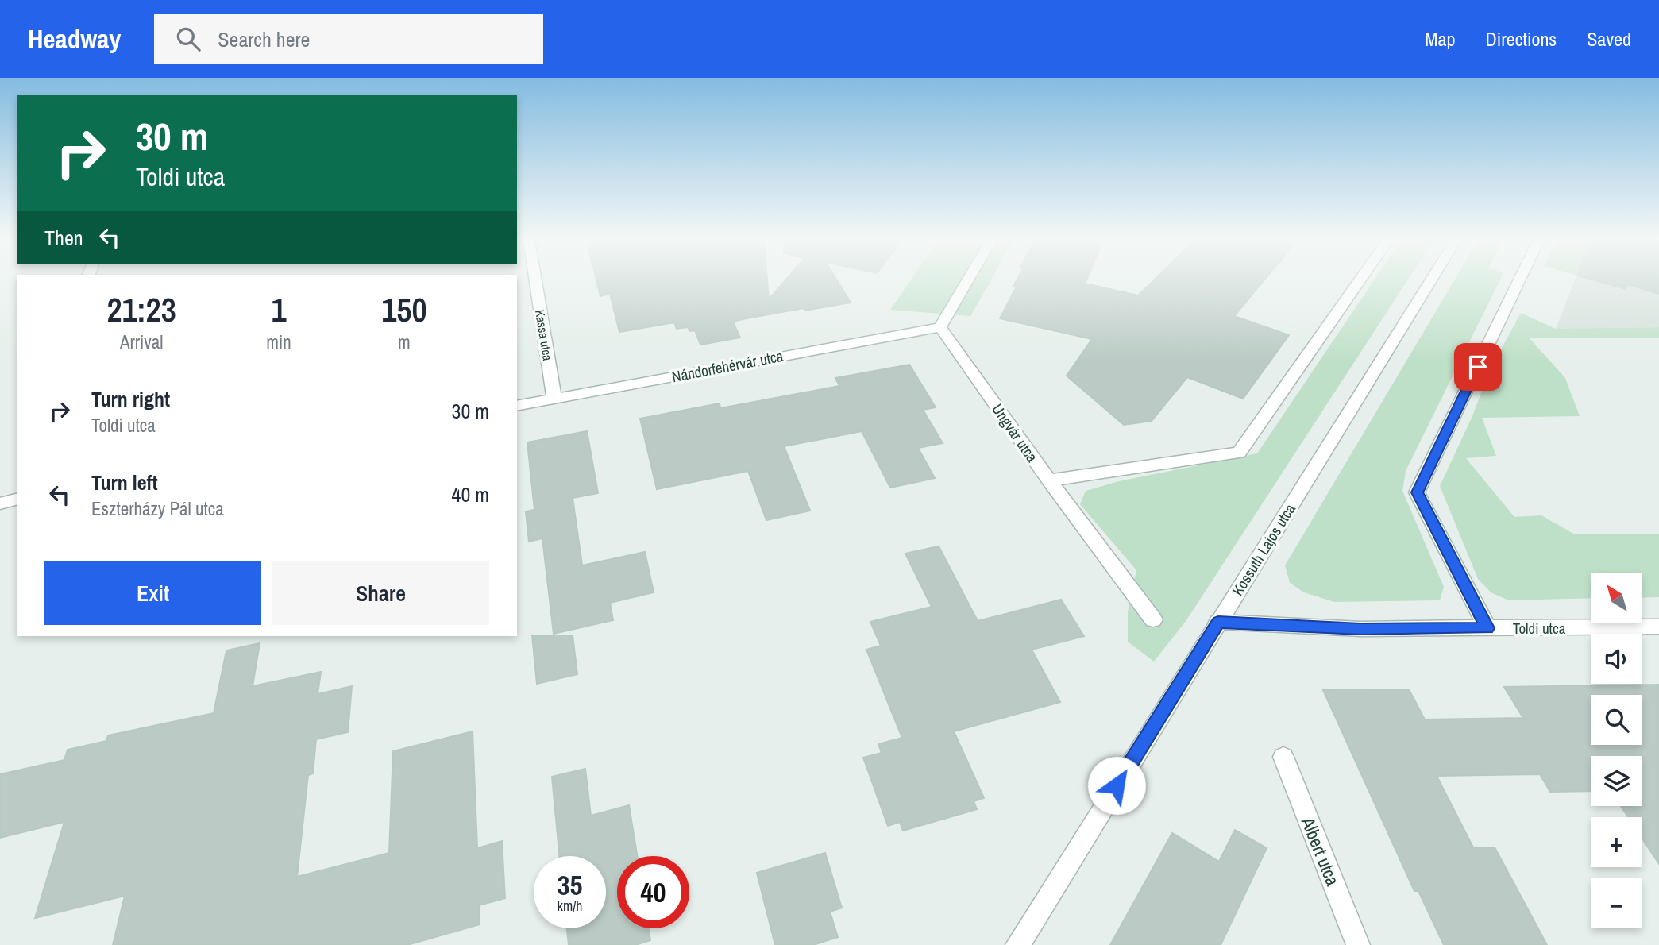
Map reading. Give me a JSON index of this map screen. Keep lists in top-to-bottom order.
{
  "streets": {
    "street": [
      "Kassa utca",
      "Nándorfehérvár utca",
      "Ungvár utca",
      "Kossuth Lajos utca",
      "Toldi utca",
      "Albert utca"
    ]
  },
  "crossings": [
    ["Kassa utca", "Nándorfehérvár utca"],
    ["Nándorfehérvár utca", "Ungvár utca"],
    ["Kossuth Lajos utca", "Toldi utca"]
  ],
  "north": "top left",
  "page": {
    "header": "Headway",
    "search": "Search here",
    "nav": ["Map", "Directions", "Saved"],
    "turn": ["30 m", "Toldi utca"],
    "then": "Then",
    "eta": [
      "21:23",
      "Arrival",
      "1",
      "min",
      "150",
      "m"
    ],
    "list": [
      {
        "name": "Turn right",
        "note": "Toldi utca",
        "value": "30 m"
      },
      {
        "name": "Turn left",
        "note": "Eszterházy Pál utca",
        "value": "40 m"
      }
    ],
    "buttons": ["Exit", "Share"],
    "map_buttons": ["+", "−"],
    "speed": "35 km/h",
    "limit": "40"
  }
}
